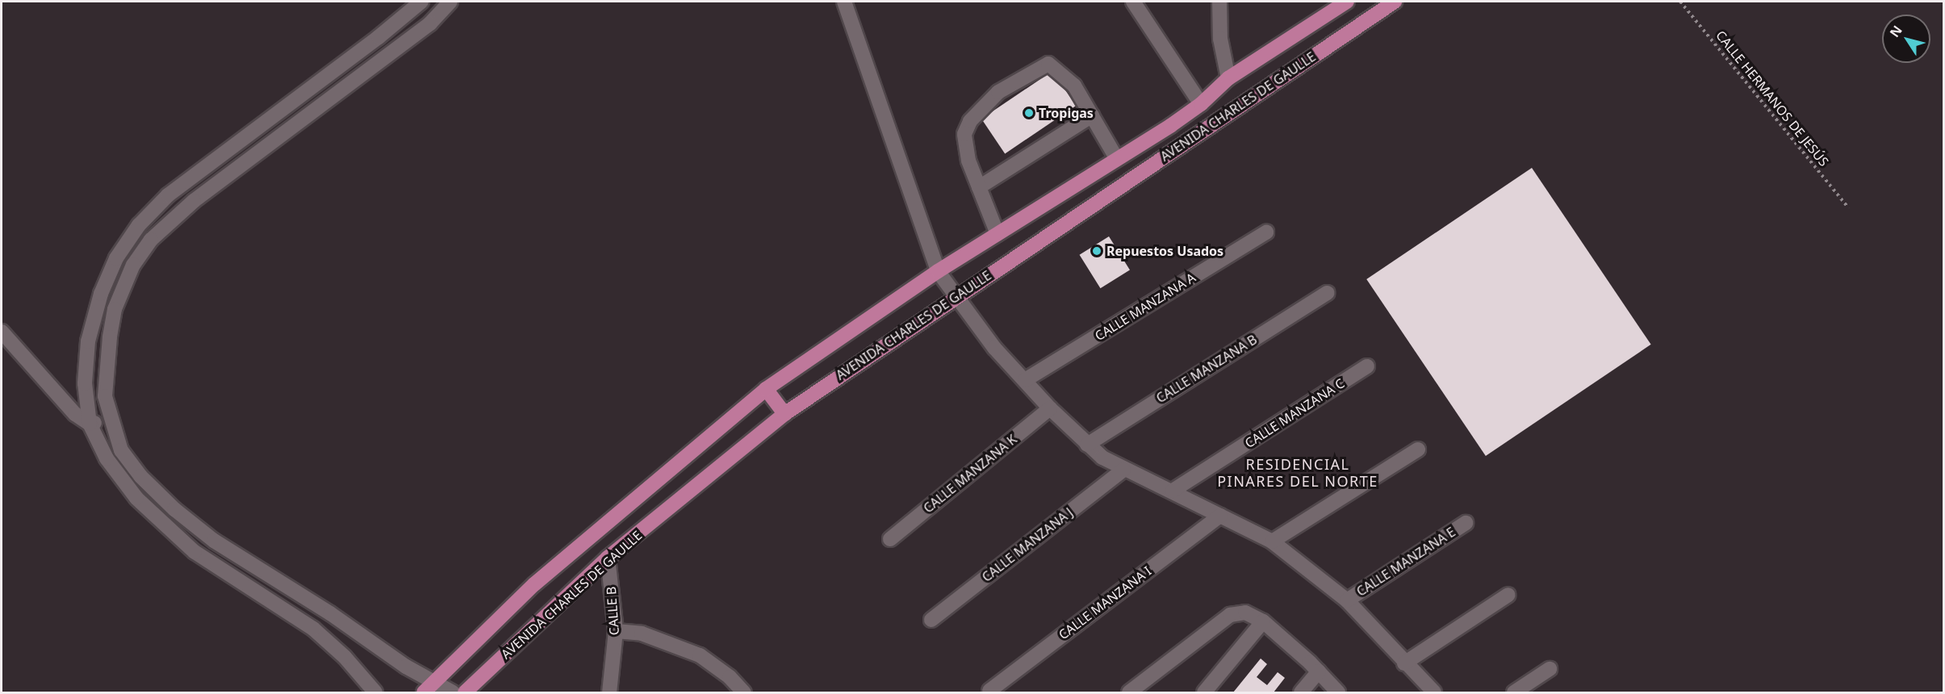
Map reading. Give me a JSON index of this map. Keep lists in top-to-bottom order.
{
  "streets": {
    "main road": ["AVENIDA CHARLES DE GAULLE"],
    "street": [
      "CALLE MANZANA A",
      "CALLE MANZANA B",
      "CALLE MANZANA C",
      "CALLE MANZANA K",
      "CALLE MANZANA J",
      "CALLE MANZANA E",
      "CALLE MANZANA I",
      "CALLE B"
    ],
    "path": ["CALLE HERMANOS DE JESÚS"]
  },
  "crossings": [
    ["AVENIDA CHARLES DE GAULLE", "CALLE B"]
  ],
  "districts": ["RESIDENCIAL PINARES DEL NORTE"],
  "places": ["Tropigas", "Repuestos Usados"],
  "north": "top left"
}
